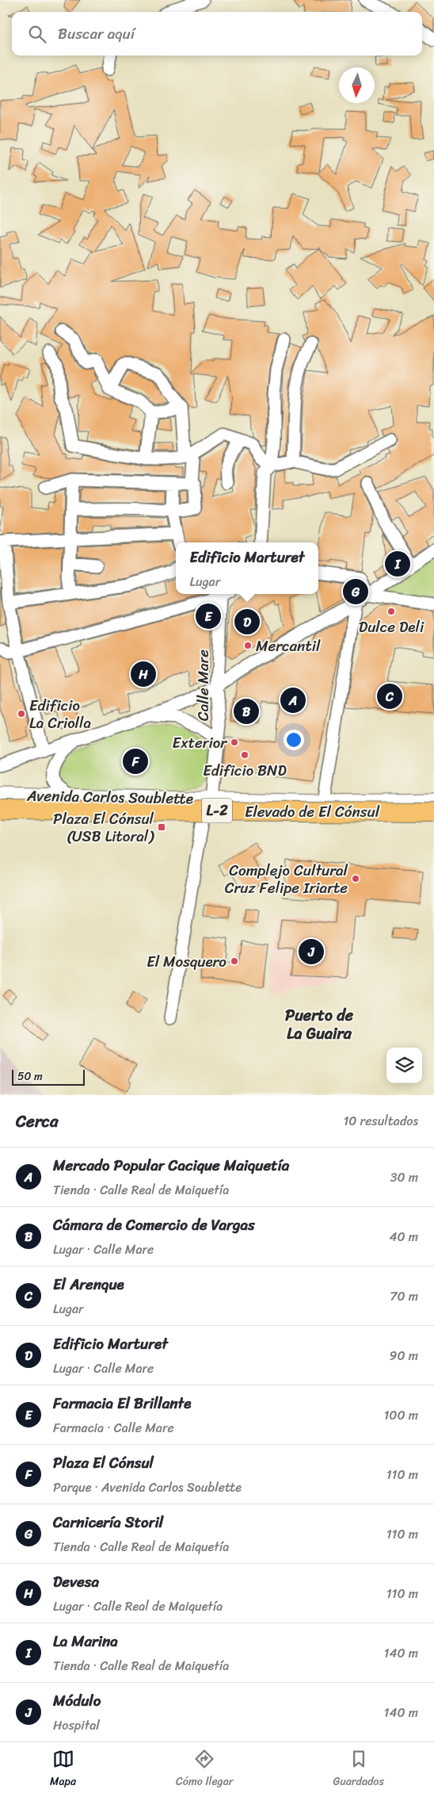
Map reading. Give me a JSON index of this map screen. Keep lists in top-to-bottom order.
{
  "streets": {
    "main road": ["L-2", "Elevado de El Cónsul"],
    "street": ["Calle Mare", "Avenida Carlos Soublette"]
  },
  "crossings": [
    ["Calle Mare", "Avenida Carlos Soublette"]
  ],
  "districts": ["Puerto de La Guaira"],
  "places": {
    "other": [
      "Dulce Deli",
      "Mercantil",
      "Edificio La Criolla",
      "Exterior",
      "Edificio BND",
      "Complejo Cultural Cruz Felipe Iriarte",
      "El Mosquero"
    ],
    "transit": ["Plaza El Cónsul (USB Litoral)"]
  },
  "scale_bar": "50 m",
  "north": "bottom",
  "page": {
    "search": "Buscar aquí",
    "popup": ["Edificio Marturet", "Lugar"],
    "pins": [
      "I",
      "G",
      "E",
      "D",
      "H",
      "C",
      "A",
      "B",
      "F",
      "J"
    ],
    "scale": "50 m",
    "heading": ["Cerca", "10 resultados"],
    "list": [
      {
        "mark": "A",
        "name": "Mercado Popular Cacique Maiquetía",
        "note": "Tienda · Calle Real de Maiquetía",
        "value": "30 m"
      },
      {
        "mark": "B",
        "name": "Cámara de Comercio de Vargas",
        "note": "Lugar · Calle Mare",
        "value": "40 m"
      },
      {
        "mark": "C",
        "name": "El Arenque",
        "note": "Lugar",
        "value": "70 m"
      },
      {
        "mark": "D",
        "name": "Edificio Marturet",
        "note": "Lugar · Calle Mare",
        "value": "90 m"
      },
      {
        "mark": "E",
        "name": "Farmacia El Brillante",
        "note": "Farmacia · Calle Mare",
        "value": "100 m"
      },
      {
        "mark": "F",
        "name": "Plaza El Cónsul",
        "note": "Parque · Avenida Carlos Soublette",
        "value": "110 m"
      },
      {
        "mark": "G",
        "name": "Carnicería Storil",
        "note": "Tienda · Calle Real de Maiquetía",
        "value": "110 m"
      },
      {
        "mark": "H",
        "name": "Devesa",
        "note": "Lugar · Calle Real de Maiquetía",
        "value": "110 m"
      },
      {
        "mark": "I",
        "name": "La Marina",
        "note": "Tienda · Calle Real de Maiquetía",
        "value": "140 m"
      },
      {
        "mark": "J",
        "name": "Módulo",
        "note": "Hospital",
        "value": "140 m"
      }
    ],
    "nav": ["Mapa", "Cómo llegar", "Guardados"]
  }
}
